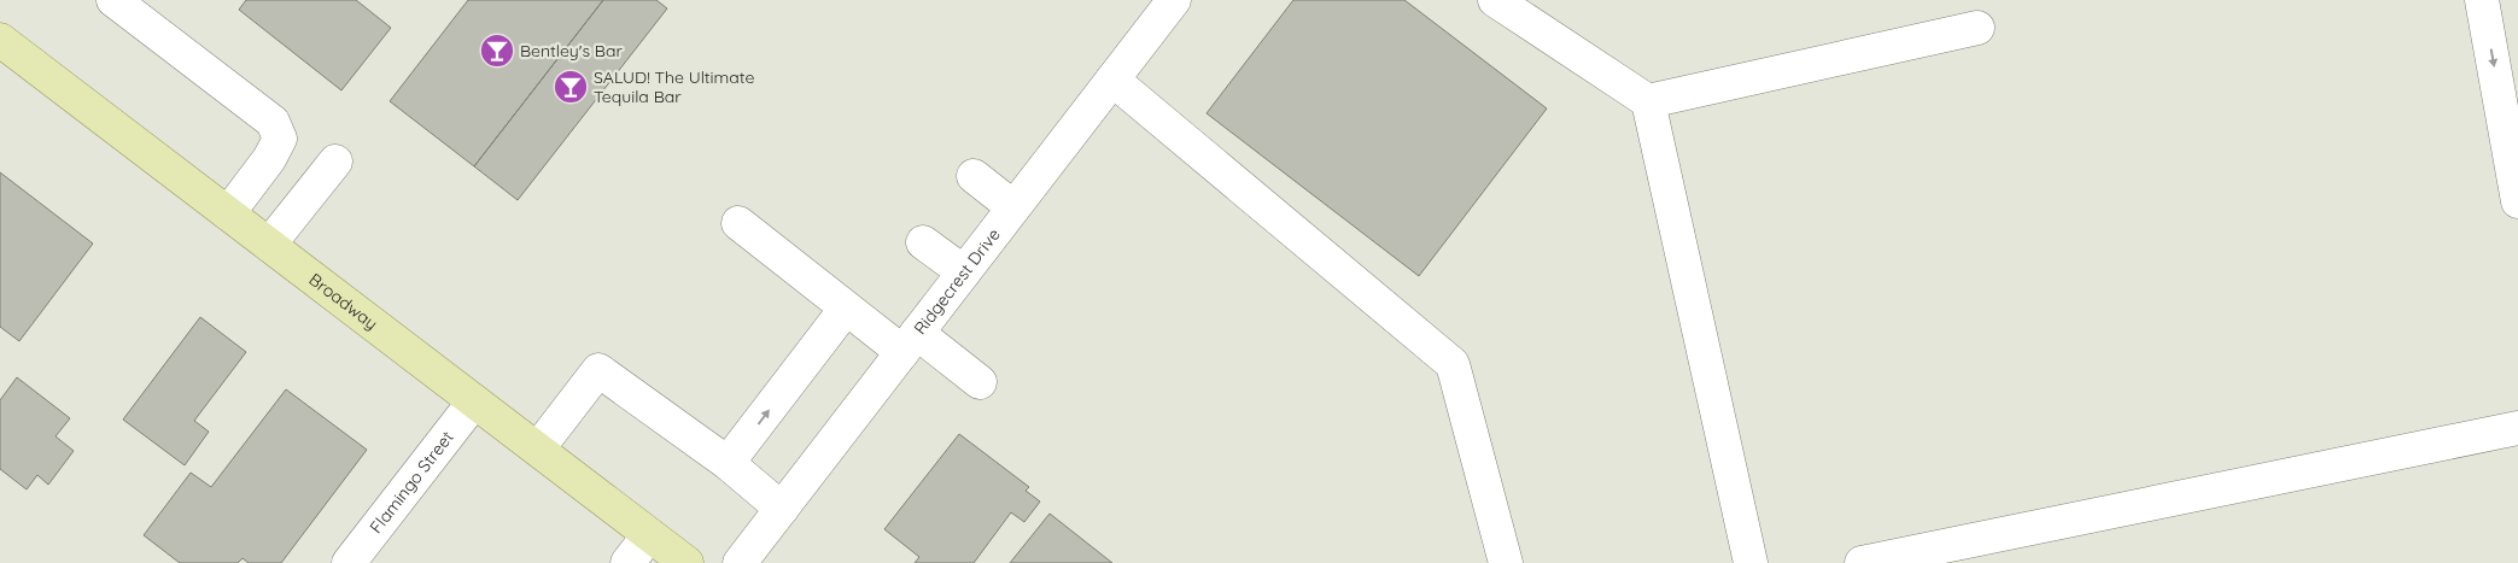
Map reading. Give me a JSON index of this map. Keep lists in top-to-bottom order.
{
  "streets": {
    "main road": ["Broadway"],
    "street": ["Ridgecrest Drive", "Flamingo Street"]
  },
  "crossings": [
    ["Broadway", "Flamingo Street"]
  ],
  "places": {
    "bar": ["Bentley's Bar", "SALUD! The Ultimate Tequila Bar"]
  }
}
